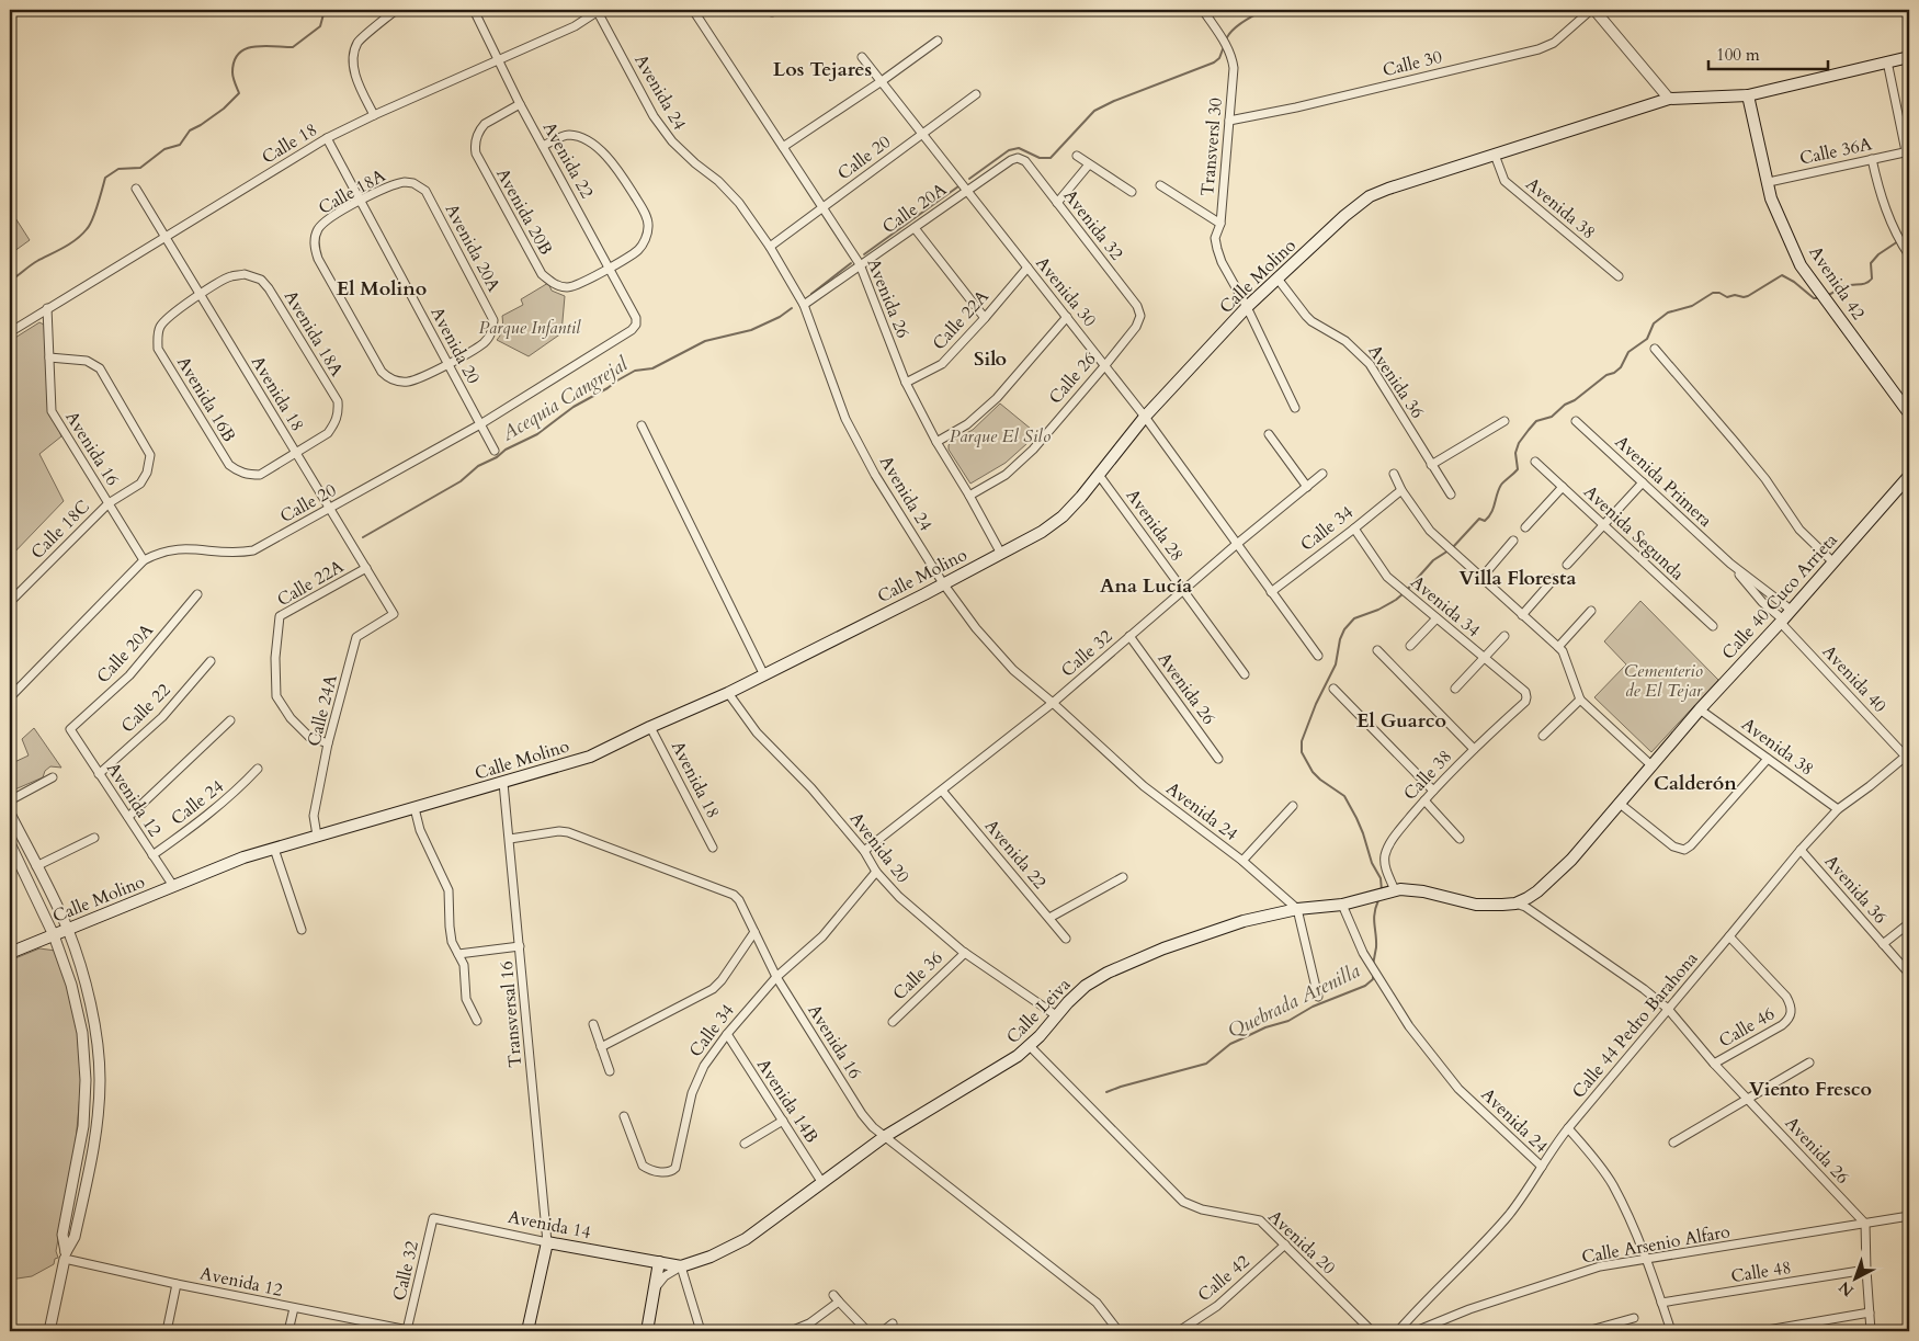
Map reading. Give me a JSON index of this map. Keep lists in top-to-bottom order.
{
  "streets": {
    "main road": [
      "Calle Molino",
      "Avenida 42",
      "Calle 40 Cuco Arrieta",
      "Calle Leiva",
      "Avenida 14"
    ],
    "street": [
      "Calle 30",
      "Avenida 24",
      "Calle 18",
      "Transversl 30",
      "Calle 36A",
      "Calle 20",
      "Avenida 22",
      "Calle 18A",
      "Calle 20A",
      "Avenida 38",
      "Avenida 20B",
      "Avenida 32",
      "Avenida 20A",
      "Avenida 30",
      "Avenida 26",
      "Calle 22A",
      "Avenida 18A",
      "Avenida 20",
      "Calle 26",
      "Avenida 36",
      "Avenida 18",
      "Avenida 16B",
      "Avenida 16",
      "Avenida Primera",
      "Avenida 28",
      "Calle 34",
      "Calle 18C",
      "Avenida Segunda",
      "Avenida 34",
      "Calle 32",
      "Avenida 40",
      "Calle 22",
      "Calle 24A",
      "Calle 38",
      "Avenida 12",
      "Calle 24",
      "Calle 36",
      "Transversal 16",
      "Calle 44 Pedro Barahona",
      "Calle 46",
      "Avenida 14B",
      "Calle Arsenio Alfaro",
      "Calle 48",
      "Calle 42"
    ]
  },
  "crossings": [
    ["Calle 30", "Transversl 30"],
    ["Avenida 24", "Calle 18"],
    ["Avenida 24", "Calle 20"],
    ["Avenida 24", "Calle 20A"],
    ["Avenida 24", "Calle Molino"],
    ["Avenida 24", "Calle 32"],
    ["Avenida 24", "Calle Leiva"],
    ["Avenida 24", "Calle 44 Pedro Barahona"],
    ["Avenida 24", "Calle Arsenio Alfaro"],
    ["Avenida 24", "Calle 48"],
    ["Calle 18", "Avenida 22"],
    ["Calle 18", "Avenida 20"],
    ["Calle 18", "Avenida 18"],
    ["Calle 18", "Avenida 16"],
    ["Transversl 30", "Calle Molino"],
    ["Calle 36A", "Avenida 42"],
    ["Calle 20", "Avenida 22"],
    ["Calle 20", "Avenida 30"],
    ["Calle 20", "Avenida 26"],
    ["Calle 20", "Avenida 20"],
    ["Calle 20", "Avenida 18"],
    ["Calle 20", "Avenida 16"],
    ["Avenida 22", "Avenida 20B"],
    ["Avenida 22", "Calle 32"],
    ["Calle 18A", "Avenida 20A"],
    ["Calle 18A", "Avenida 20"],
    ["Calle 20A", "Avenida 32"],
    ["Calle 20A", "Avenida 30"],
    ["Calle 20A", "Avenida 26"],
    ["Calle 20A", "Avenida 12"],
    ["Avenida 38", "Calle Molino"],
    ["Avenida 38", "Calle 40 Cuco Arrieta"],
    ["Avenida 38", "Calle 44 Pedro Barahona"],
    ["Avenida 32", "Calle 26"],
    ["Avenida 20A", "Avenida 20"],
    ["Calle Molino", "Avenida 42"],
    ["Calle Molino", "Avenida 30"],
    ["Calle Molino", "Avenida 26"],
    ["Calle Molino", "Avenida 20"],
    ["Calle Molino", "Avenida 36"],
    ["Calle Molino", "Avenida 18"],
    ["Calle Molino", "Avenida 28"],
    ["Calle Molino", "Calle 24A"],
    ["Calle Molino", "Avenida 12"],
    ["Calle Molino", "Transversal 16"],
    ["Avenida 30", "Calle 22A"],
    ["Avenida 30", "Calle 26"],
    ["Avenida 30", "Calle 34"],
    ["Avenida 30", "Calle 32"],
    ["Avenida 26", "Calle 22A"],
    ["Avenida 26", "Calle 26"],
    ["Avenida 26", "Calle 40 Cuco Arrieta"],
    ["Avenida 26", "Calle 32"],
    ["Avenida 26", "Calle Leiva"],
    ["Avenida 26", "Calle 44 Pedro Barahona"],
    ["Avenida 26", "Calle 46"],
    ["Avenida 26", "Calle Arsenio Alfaro"],
    ["Calle 22A", "Avenida 18"],
    ["Calle 22A", "Calle 24A"],
    ["Avenida 18A", "Avenida 18"],
    ["Avenida 18A", "Avenida 16B"],
    ["Avenida 20", "Calle 34"],
    ["Avenida 20", "Calle 32"],
    ["Avenida 20", "Calle 36"],
    ["Avenida 20", "Calle Leiva"],
    ["Avenida 20", "Calle 42"],
    ["Avenida 36", "Calle 44 Pedro Barahona"],
    ["Avenida 18", "Avenida 16B"],
    ["Avenida 18", "Calle 24A"],
    ["Avenida 16", "Calle 34"],
    ["Avenida 16", "Calle 18C"],
    ["Avenida 16", "Calle Leiva"],
    ["Avenida 16", "Transversal 16"],
    ["Avenida Primera", "Calle 40 Cuco Arrieta"],
    ["Avenida Primera", "Avenida 40"],
    ["Avenida 28", "Calle 32"],
    ["Calle 34", "Avenida 34"],
    ["Calle 34", "Avenida 14B"],
    ["Calle 40 Cuco Arrieta", "Avenida 40"],
    ["Calle 40 Cuco Arrieta", "Calle Leiva"],
    ["Avenida 34", "Calle 38"],
    ["Calle 32", "Avenida 12"],
    ["Calle 32", "Avenida 14"],
    ["Avenida 40", "Calle 44 Pedro Barahona"],
    ["Calle 22", "Avenida 12"],
    ["Calle 38", "Calle Leiva"],
    ["Avenida 12", "Calle 24"],
    ["Calle Leiva", "Avenida 14B"],
    ["Calle Leiva", "Avenida 14"],
    ["Transversal 16", "Avenida 14"],
    ["Calle 44 Pedro Barahona", "Calle 46"]
  ],
  "districts": [
    "Los Tejares",
    "El Molino",
    "Silo",
    "Villa Floresta",
    "Ana Lucía",
    "El Guarco",
    "Calderón",
    "Viento Fresco"
  ],
  "water": ["Acequia Cangrejal", "Quebrada Arenilla"],
  "parks": ["Parque Infantil", "Parque El Silo", "Cementerio de El Tejar"],
  "scale_bar": "100 m",
  "north": "bottom left"
}
